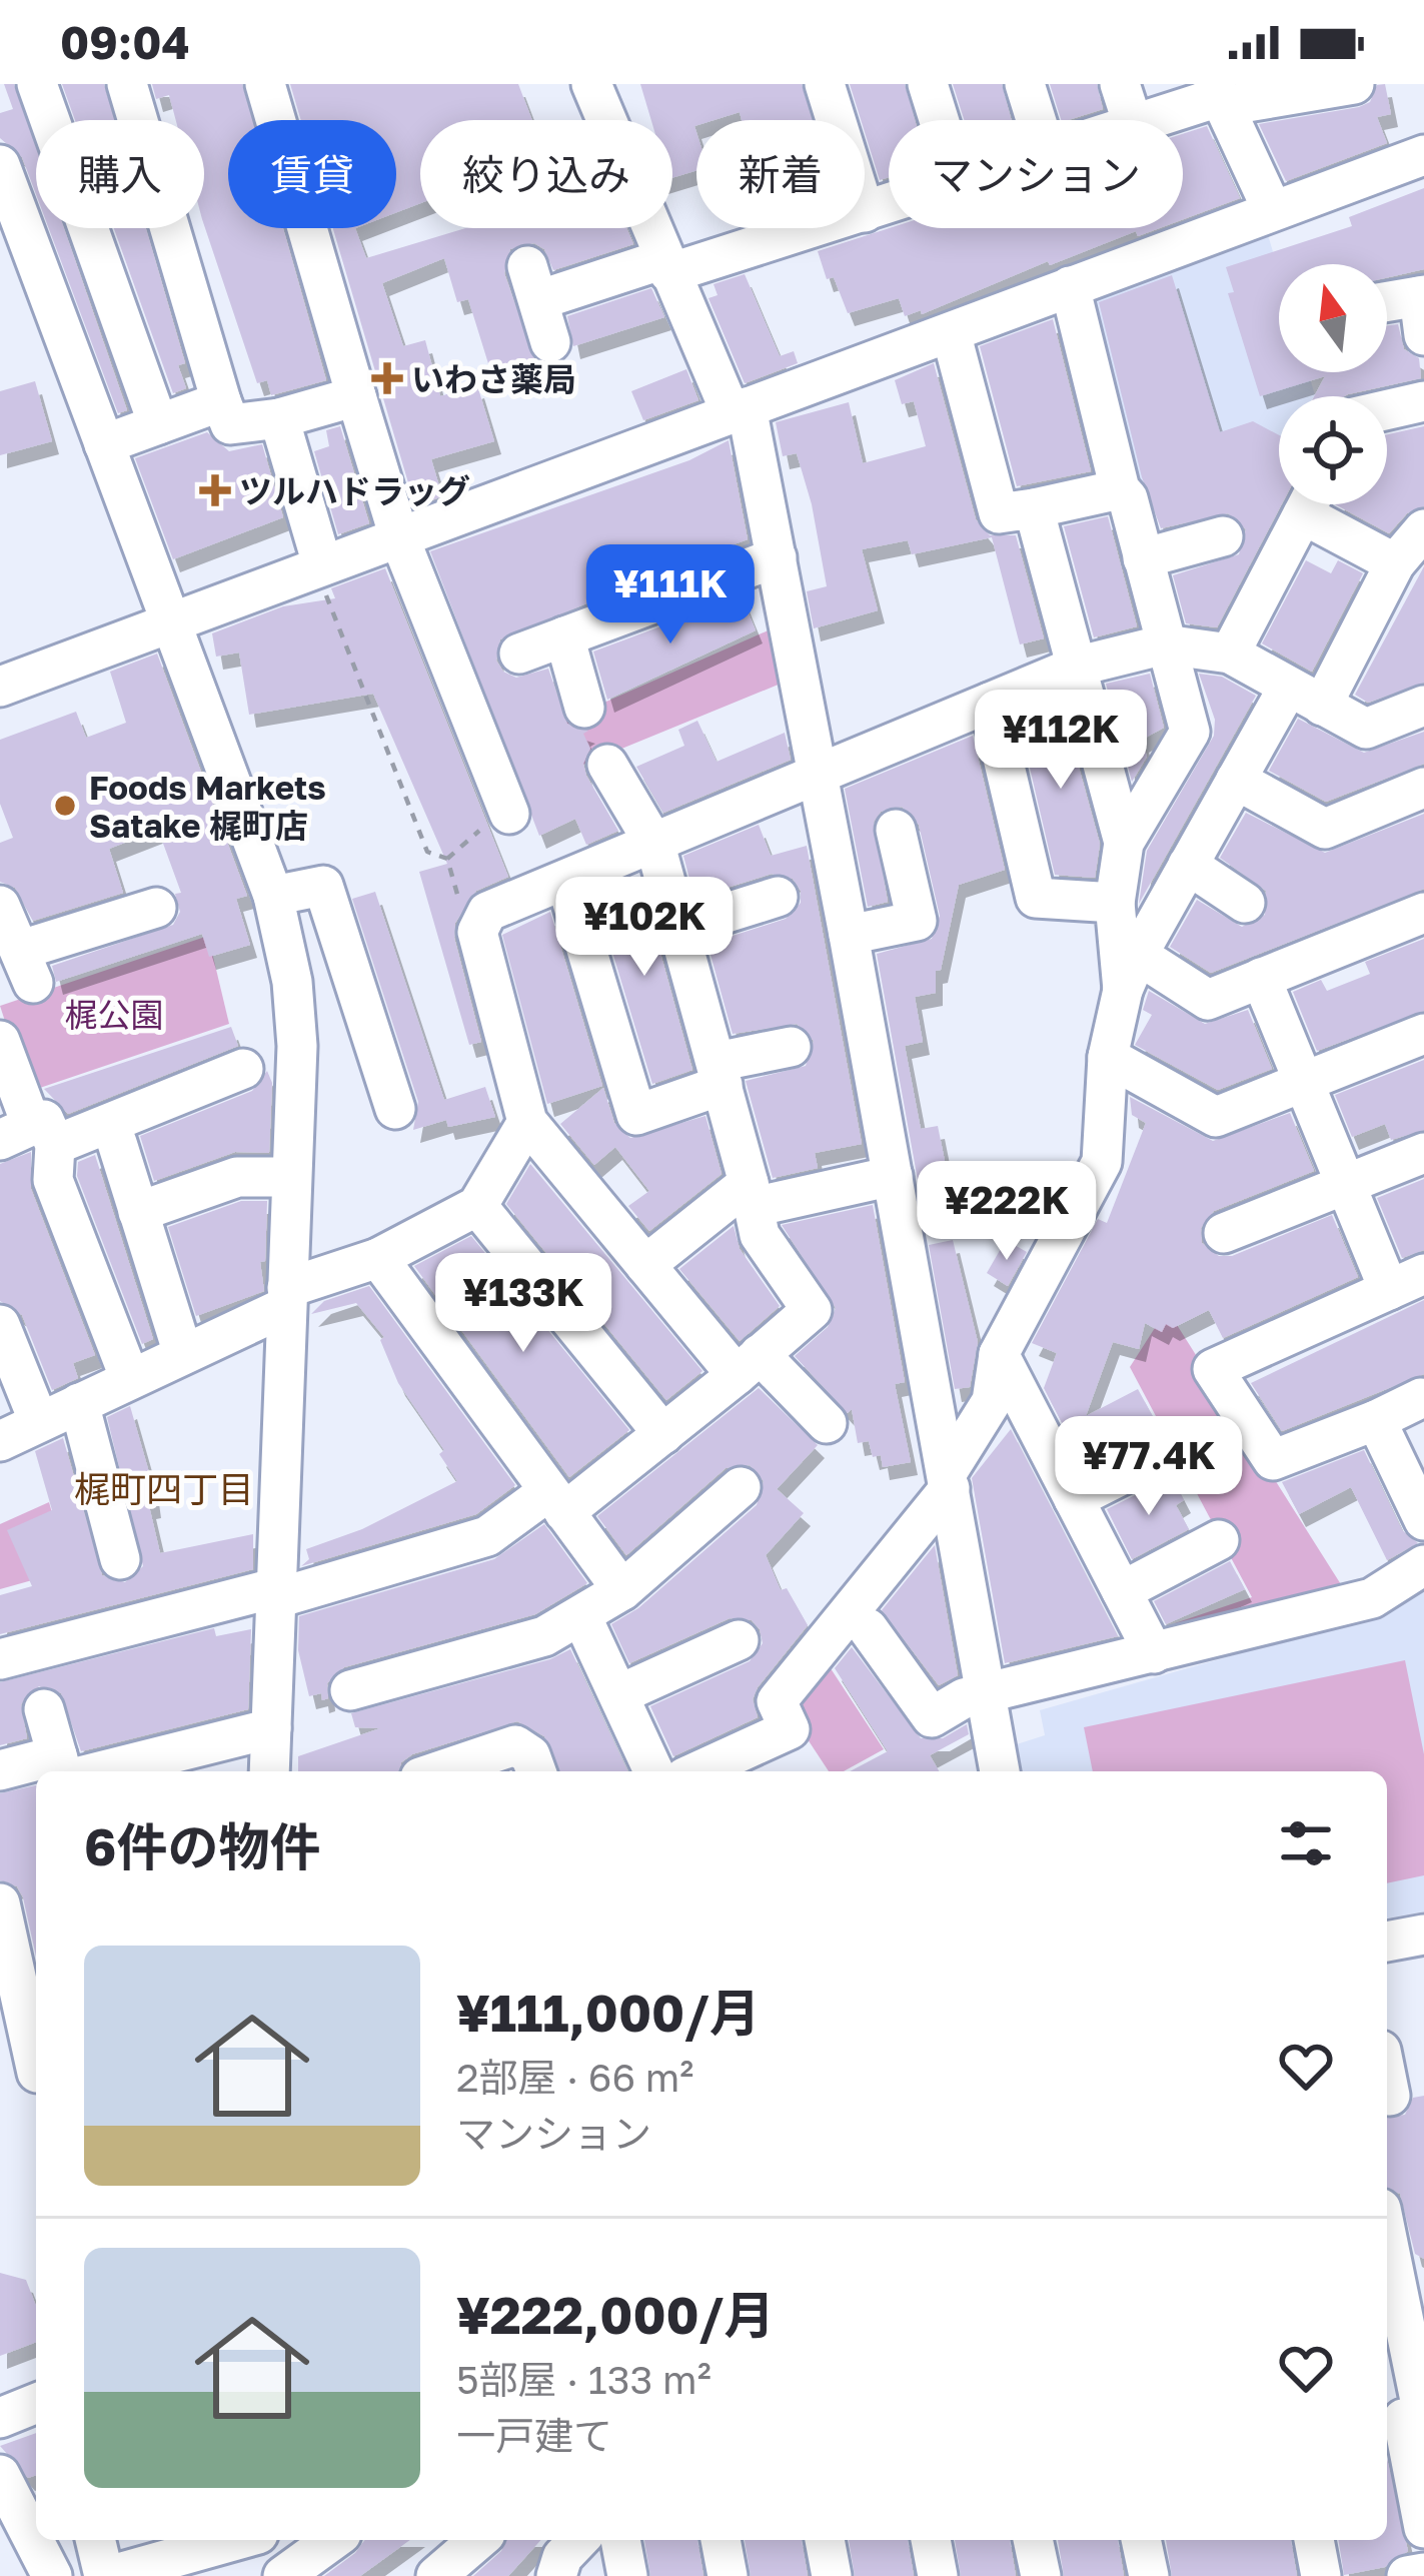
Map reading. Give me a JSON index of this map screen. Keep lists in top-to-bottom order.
{
  "districts": ["梶町四丁目"],
  "parks": ["梶公園"],
  "places": {
    "health": ["いわさ薬局", "ツルハドラッグ"],
    "other": ["Foods Markets Satake 梶町店"]
  },
  "north": "top",
  "page": {
    "status": "09:04",
    "chip": [
      "購入",
      "賃貸",
      "絞り込み",
      "新着",
      "マンション"
    ],
    "price": [
      "¥111K",
      "¥112K",
      "¥102K",
      "¥222K",
      "¥133K",
      "¥77.4K"
    ],
    "heading": "6件の物件",
    "list": [
      {
        "name": "¥111,000/月",
        "note": "2部屋 · 66 m² · マンション"
      },
      {
        "name": "¥222,000/月",
        "note": "5部屋 · 133 m² · 一戸建て"
      }
    ]
  }
}
